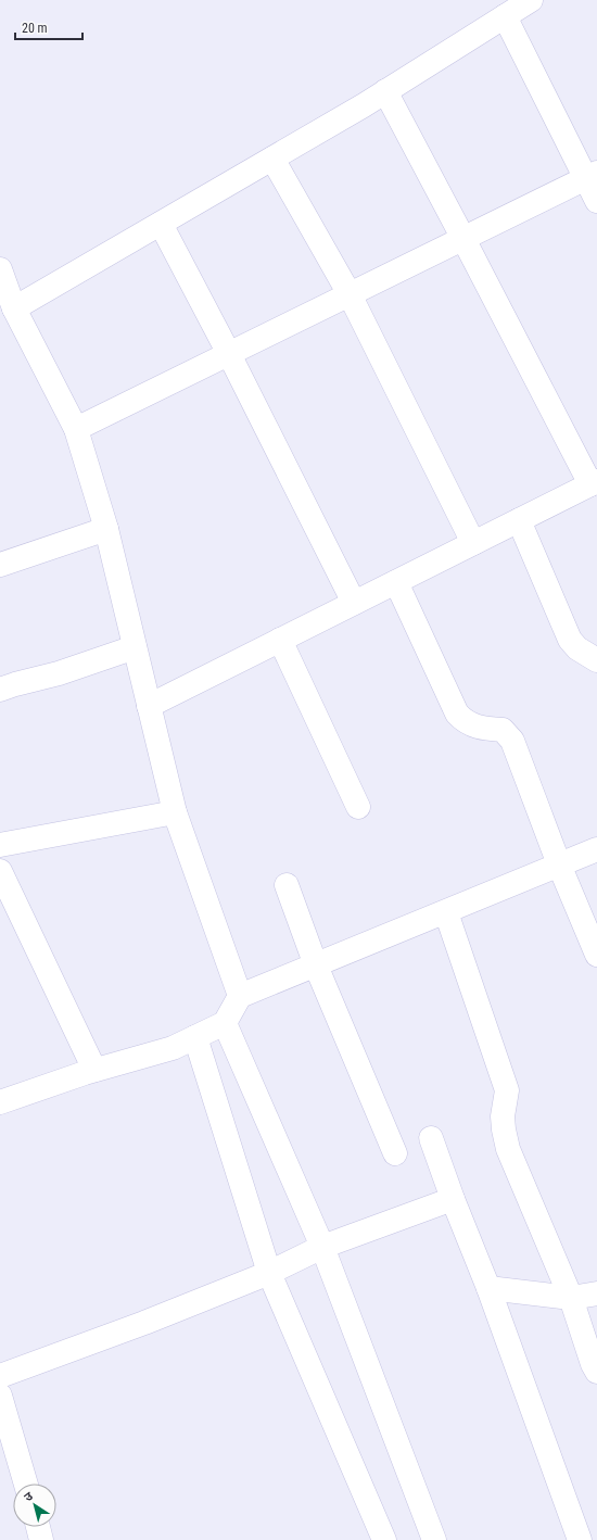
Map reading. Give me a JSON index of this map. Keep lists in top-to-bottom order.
{
  "scale_bar": "20 m",
  "north": "top left"
}
